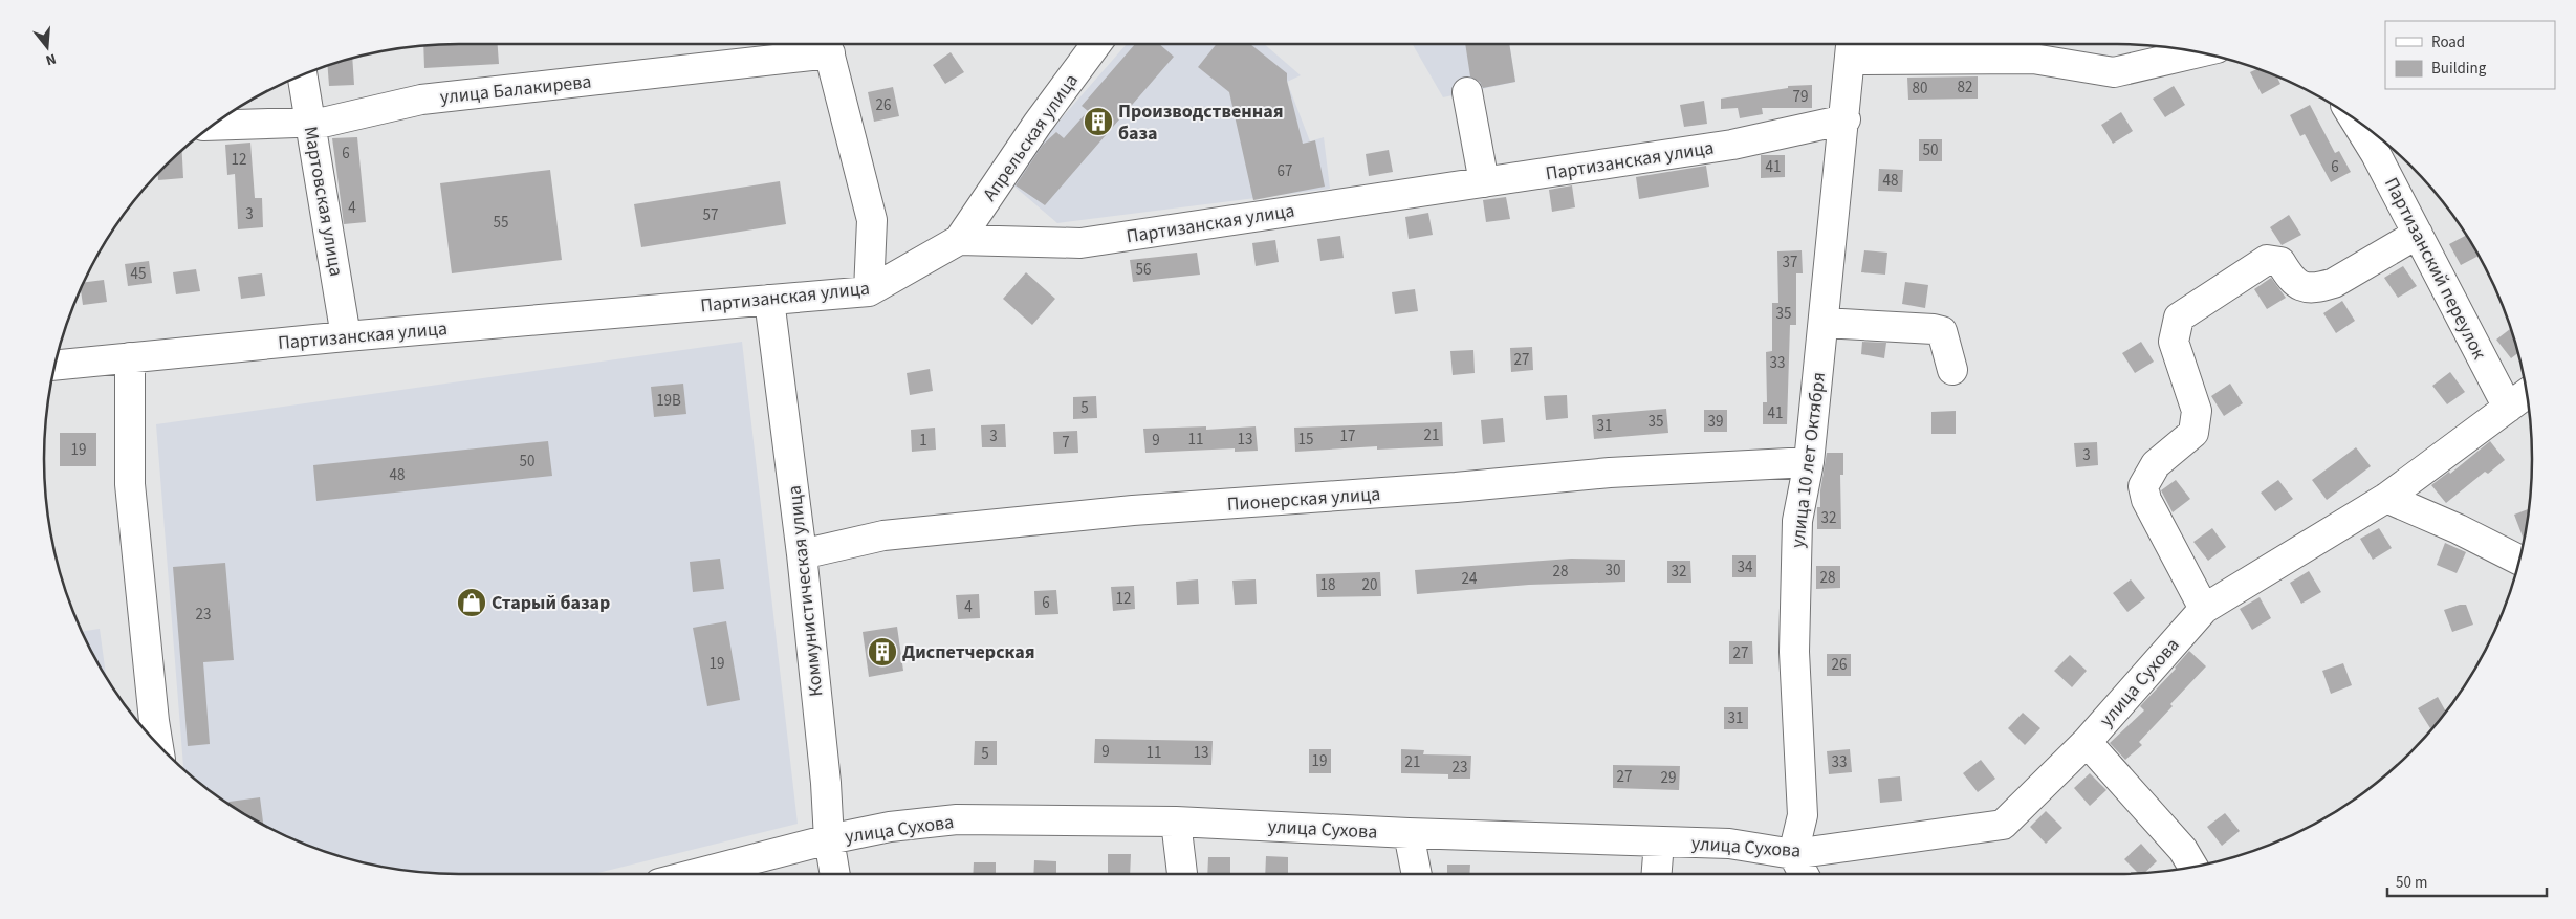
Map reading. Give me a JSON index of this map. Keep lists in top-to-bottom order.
{
  "streets": {
    "street": [
      "улица Балакирева",
      "Апрельская улица",
      "Партизанская улица",
      "Мартовская улица",
      "Партизанский переулок",
      "улица 10 лет Октября",
      "Пионерская улица",
      "Коммунистическая улица",
      "улица Сухова"
    ]
  },
  "crossings": [
    ["улица Балакирева", "Мартовская улица"],
    ["Апрельская улица", "Партизанская улица"],
    ["Партизанская улица", "Мартовская улица"],
    ["Партизанская улица", "улица 10 лет Октября"],
    ["Партизанская улица", "Коммунистическая улица"],
    ["Партизанский переулок", "улица Сухова"],
    ["улица 10 лет Октября", "Пионерская улица"],
    ["улица 10 лет Октября", "улица Сухова"],
    ["Пионерская улица", "Коммунистическая улица"],
    ["Коммунистическая улица", "улица Сухова"]
  ],
  "places": {
    "building": ["Производственная база", "Диспетчерская"],
    "shop": ["Старый базар"]
  },
  "house_numbers": [
    "82",
    "80",
    "79",
    "26",
    "50",
    "6",
    "12",
    "41",
    "6",
    "67",
    "48",
    "4",
    "3",
    "57",
    "55",
    "37",
    "56",
    "45",
    "35",
    "27",
    "33",
    "19В",
    "5",
    "41",
    "35",
    "39",
    "31",
    "21",
    "3",
    "17",
    "11",
    "13",
    "15",
    "1",
    "9",
    "7",
    "19",
    "3",
    "50",
    "48",
    "32",
    "34",
    "30",
    "28",
    "32",
    "28",
    "24",
    "18",
    "20",
    "12",
    "6",
    "4",
    "23",
    "27",
    "19",
    "26",
    "31",
    "9",
    "11",
    "13",
    "5",
    "19",
    "21",
    "33",
    "23",
    "27",
    "29"
  ],
  "legend": ["Road", "Building"],
  "scale_bar": "50 m",
  "north": "bottom"
}
